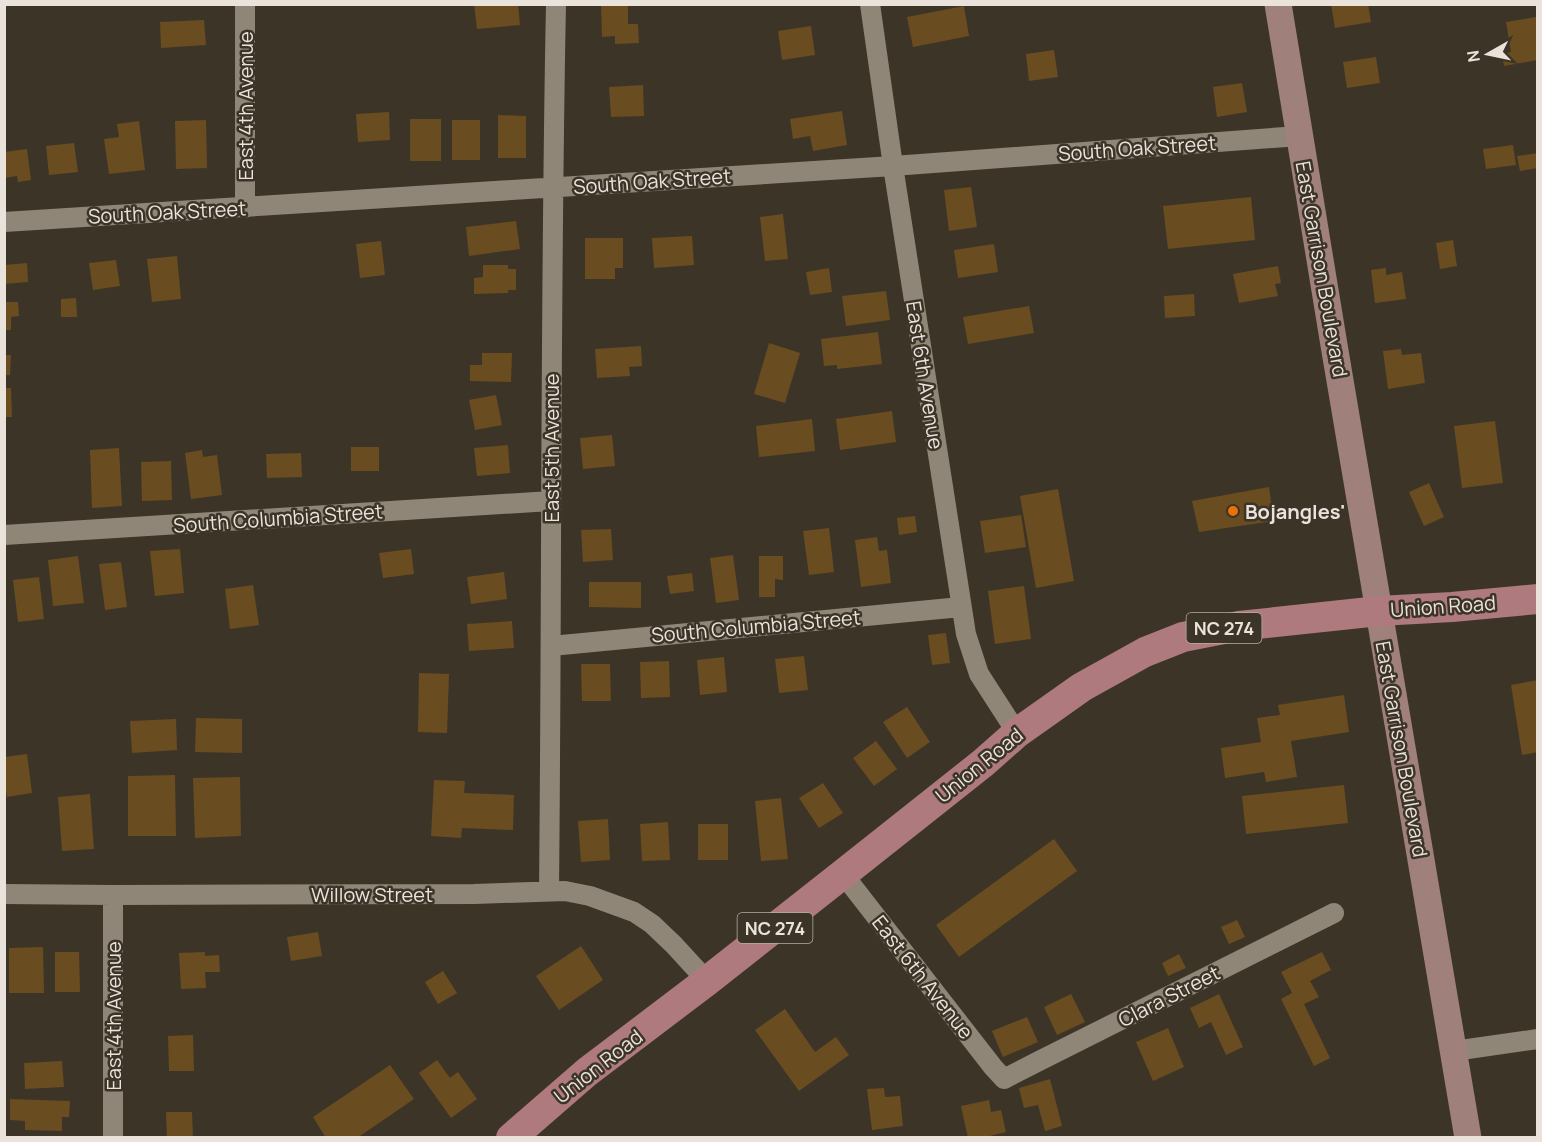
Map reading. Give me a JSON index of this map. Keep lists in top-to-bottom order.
{
  "streets": {
    "main road": ["East Garrison Boulevard", "Union Road", "NC 274"],
    "street": [
      "East 4th Avenue",
      "South Oak Street",
      "East 6th Avenue",
      "East 5th Avenue",
      "South Columbia Street",
      "Willow Street",
      "Clara Street"
    ]
  },
  "crossings": [
    ["East 4th Avenue", "South Oak Street"],
    ["East 4th Avenue", "Willow Street"],
    ["South Oak Street", "East Garrison Boulevard"],
    ["South Oak Street", "East 6th Avenue"],
    ["South Oak Street", "East 5th Avenue"],
    ["East Garrison Boulevard", "Union Road"],
    ["East 6th Avenue", "South Columbia Street"],
    ["East 6th Avenue", "Union Road"],
    ["East 6th Avenue", "Clara Street"],
    ["East 5th Avenue", "South Columbia Street"],
    ["East 5th Avenue", "Willow Street"],
    ["Union Road", "Willow Street"]
  ],
  "places": ["Bojangles'"],
  "north": "left"
}
